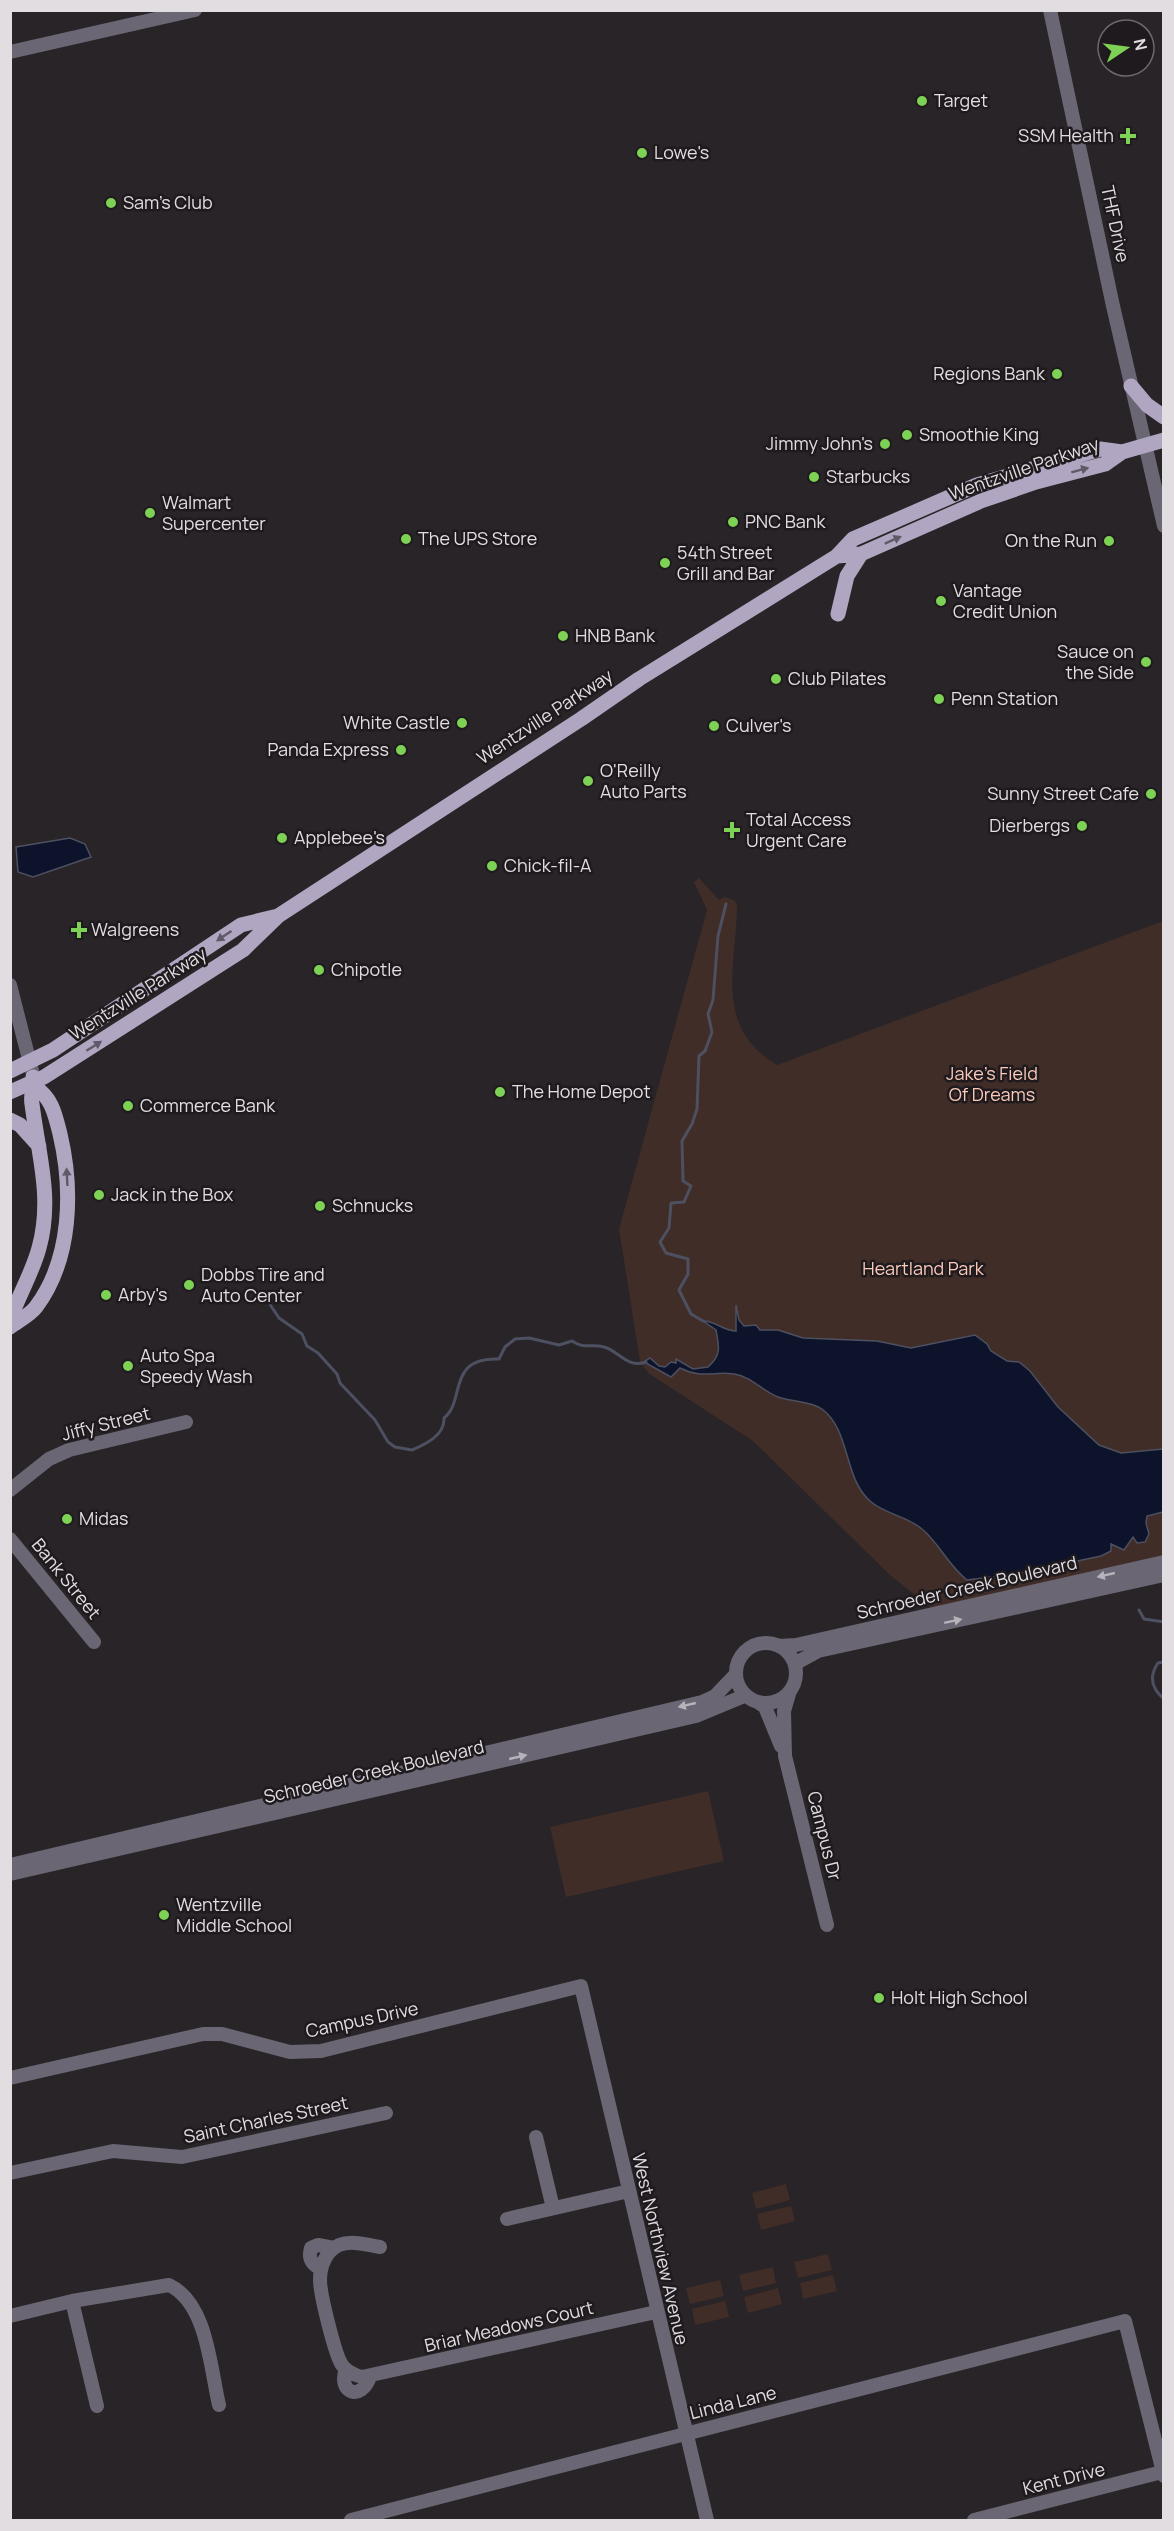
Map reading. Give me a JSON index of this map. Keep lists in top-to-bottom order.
{
  "streets": {
    "main road": ["Wentzville Parkway"],
    "street": [
      "THF Drive",
      "Jiffy Street",
      "Bank Street",
      "Schroeder Creek Boulevard",
      "Campus Dr",
      "Campus Drive",
      "Saint Charles Street",
      "West Northview Avenue",
      "Briar Meadows Court",
      "Linda Lane",
      "Kent Drive"
    ]
  },
  "crossings": [
    ["THF Drive", "Wentzville Parkway"],
    ["Schroeder Creek Boulevard", "Campus Dr"],
    ["Campus Drive", "West Northview Avenue"],
    ["West Northview Avenue", "Briar Meadows Court"],
    ["West Northview Avenue", "Linda Lane"],
    ["Linda Lane", "Kent Drive"]
  ],
  "parks": ["Jake's Field Of Dreams", "Heartland Park"],
  "places": {
    "other": [
      "Target",
      "Lowe's",
      "Sam's Club",
      "Regions Bank",
      "Smoothie King",
      "Jimmy John's",
      "Starbucks",
      "Walmart Supercenter",
      "PNC Bank",
      "The UPS Store",
      "On the Run",
      "54th Street Grill and Bar",
      "Vantage Credit Union",
      "HNB Bank",
      "Sauce on the Side",
      "Club Pilates",
      "Penn Station",
      "White Castle",
      "Culver's",
      "Panda Express",
      "O'Reilly Auto Parts",
      "Sunny Street Cafe",
      "Dierbergs",
      "Applebee's",
      "Chick-fil-A",
      "Chipotle",
      "The Home Depot",
      "Commerce Bank",
      "Jack in the Box",
      "Schnucks",
      "Dobbs Tire and Auto Center",
      "Arby's",
      "Auto Spa Speedy Wash",
      "Midas",
      "Wentzville Middle School",
      "Holt High School"
    ],
    "health": ["SSM Health", "Total Access Urgent Care", "Walgreens"]
  },
  "north": "right"
}
